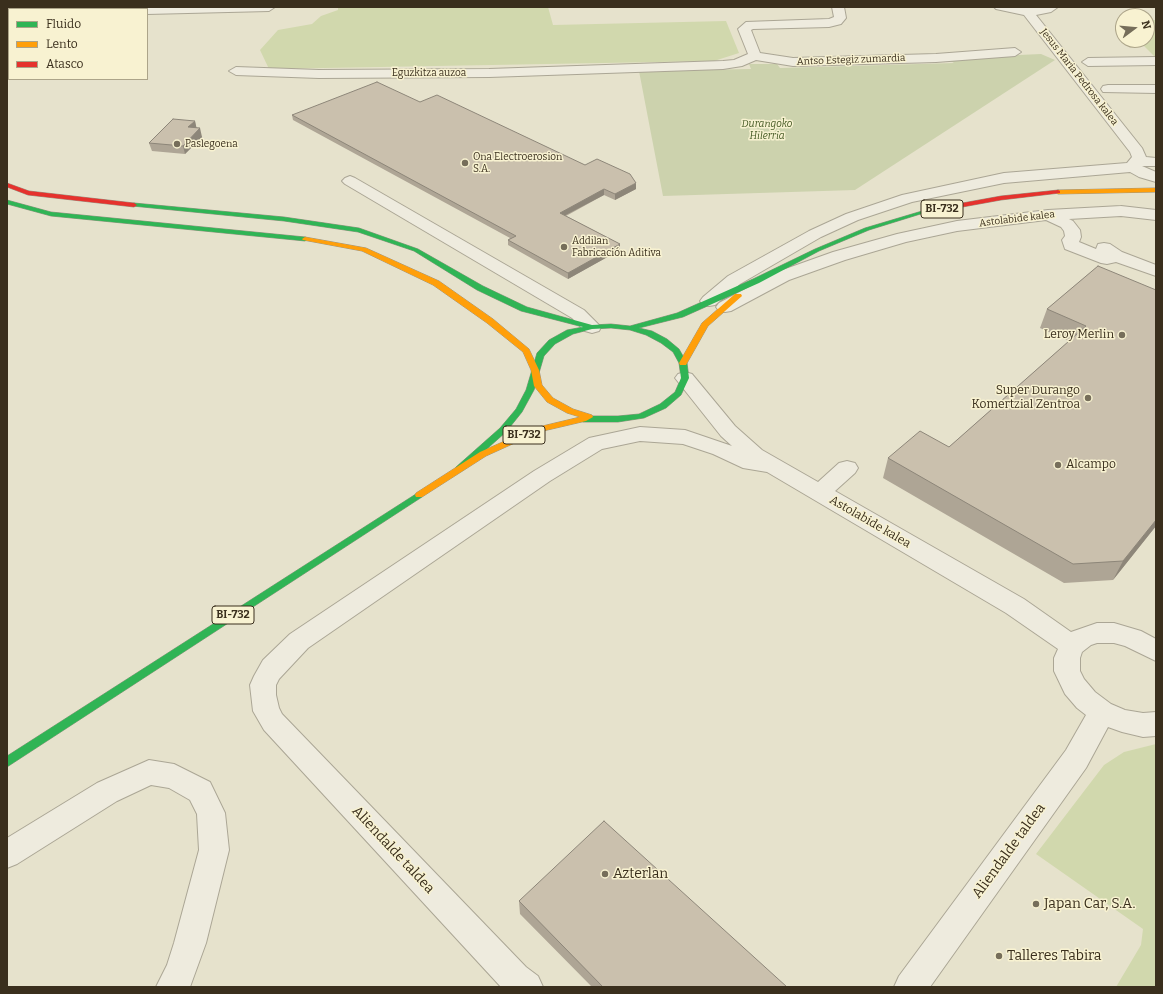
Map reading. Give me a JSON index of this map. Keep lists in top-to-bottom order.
{
  "streets": {
    "main road": ["BI-732"],
    "street": [
      "Antso Estegiz zumardia",
      "Eguzkitza auzoa",
      "Jesus Maria Pedrosa kalea",
      "Astolabide kalea",
      "Aliendalde taldea"
    ]
  },
  "crossings": [
    ["Antso Estegiz zumardia", "Eguzkitza auzoa"],
    ["BI-732", "Astolabide kalea"],
    ["Astolabide kalea", "Aliendalde taldea"]
  ],
  "parks": ["Durangoko Hilerria"],
  "places": [
    "Paslegoena",
    "Ona Electroerosion S.A.",
    "Addilan Fabricación Aditiva",
    "Leroy Merlin",
    "Super Durango Komertzial Zentroa",
    "Alcampo",
    "Azterlan",
    "Japan Car, S.A.",
    "Talleres Tabira"
  ],
  "legend": ["Fluido", "Lento", "Atasco"],
  "north": "right"
}
